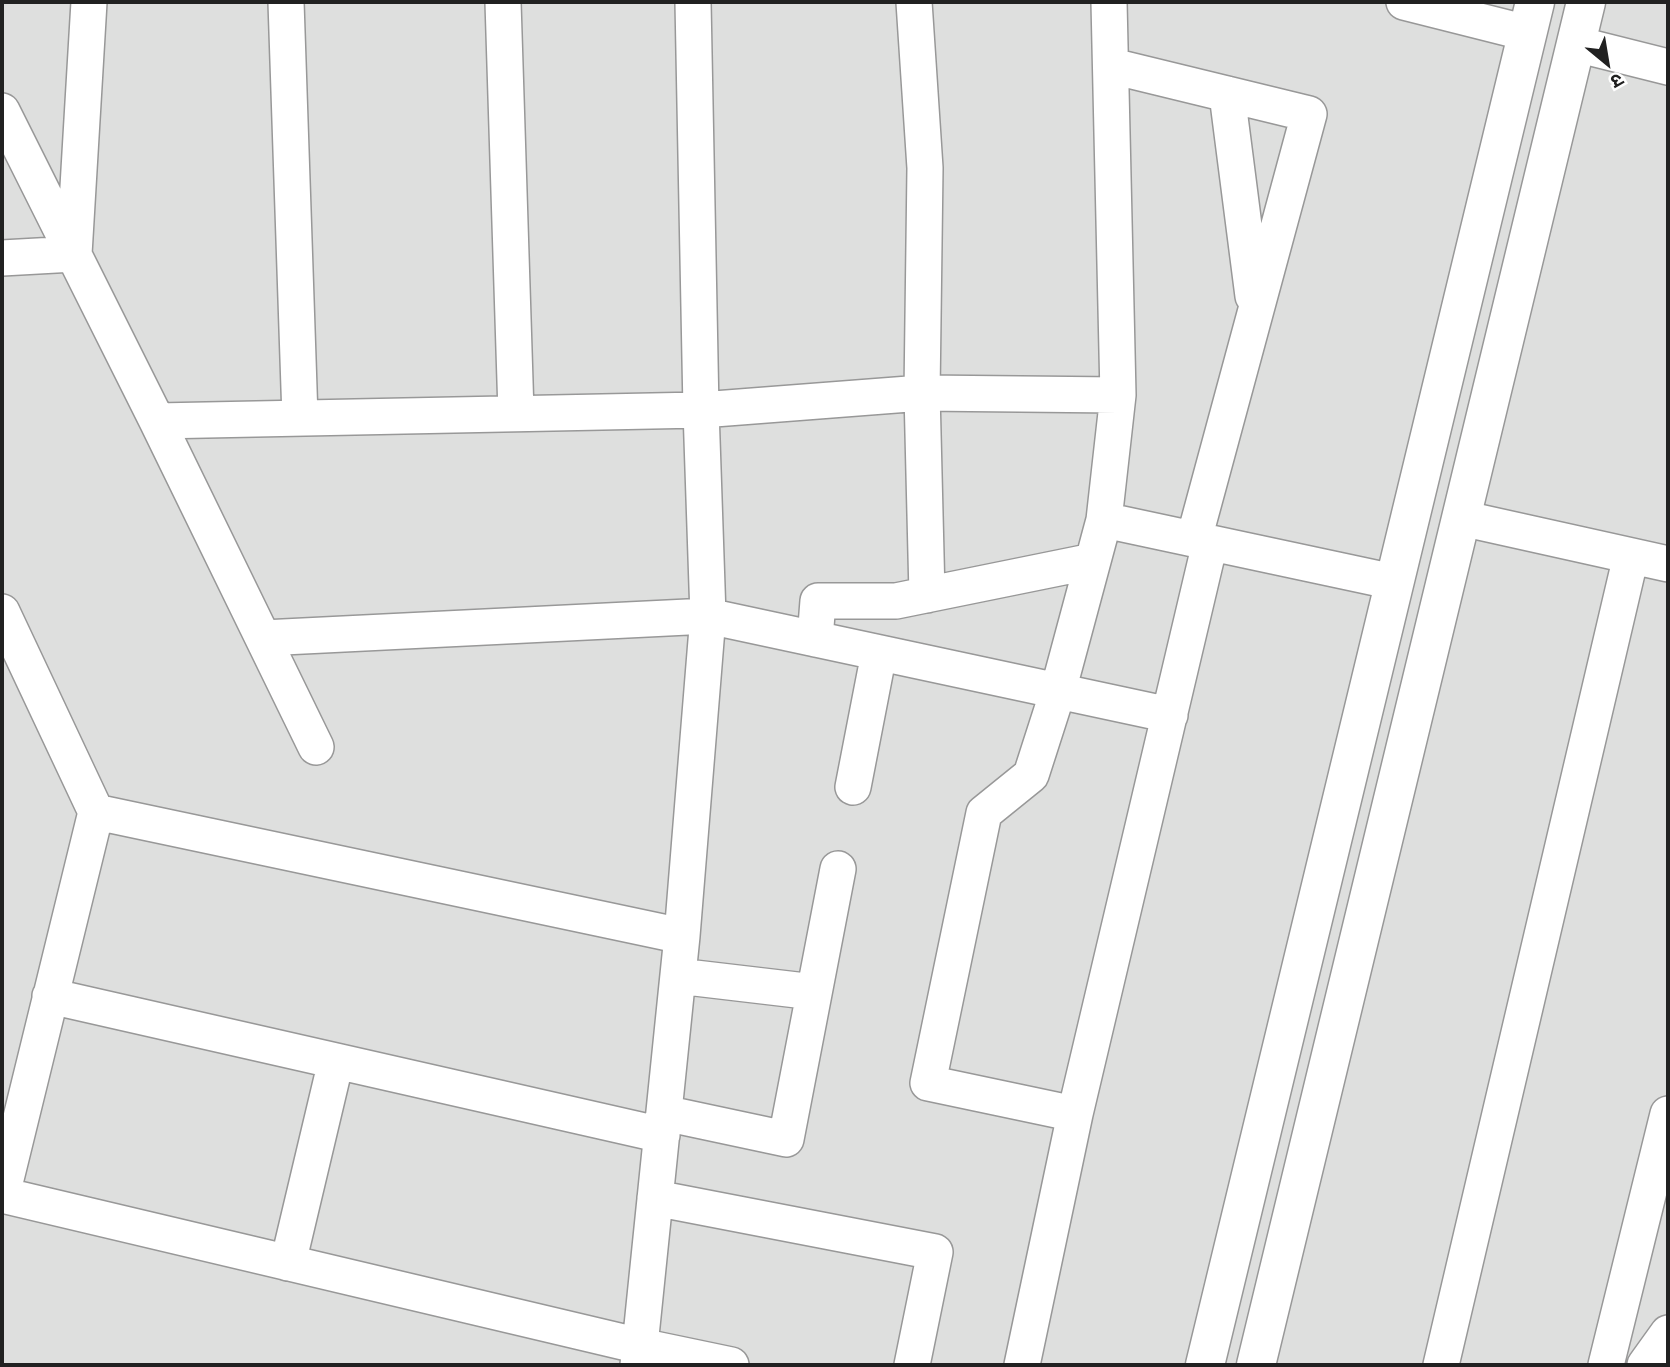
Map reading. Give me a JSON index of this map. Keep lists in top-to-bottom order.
{
  "north": "bottom right"
}
